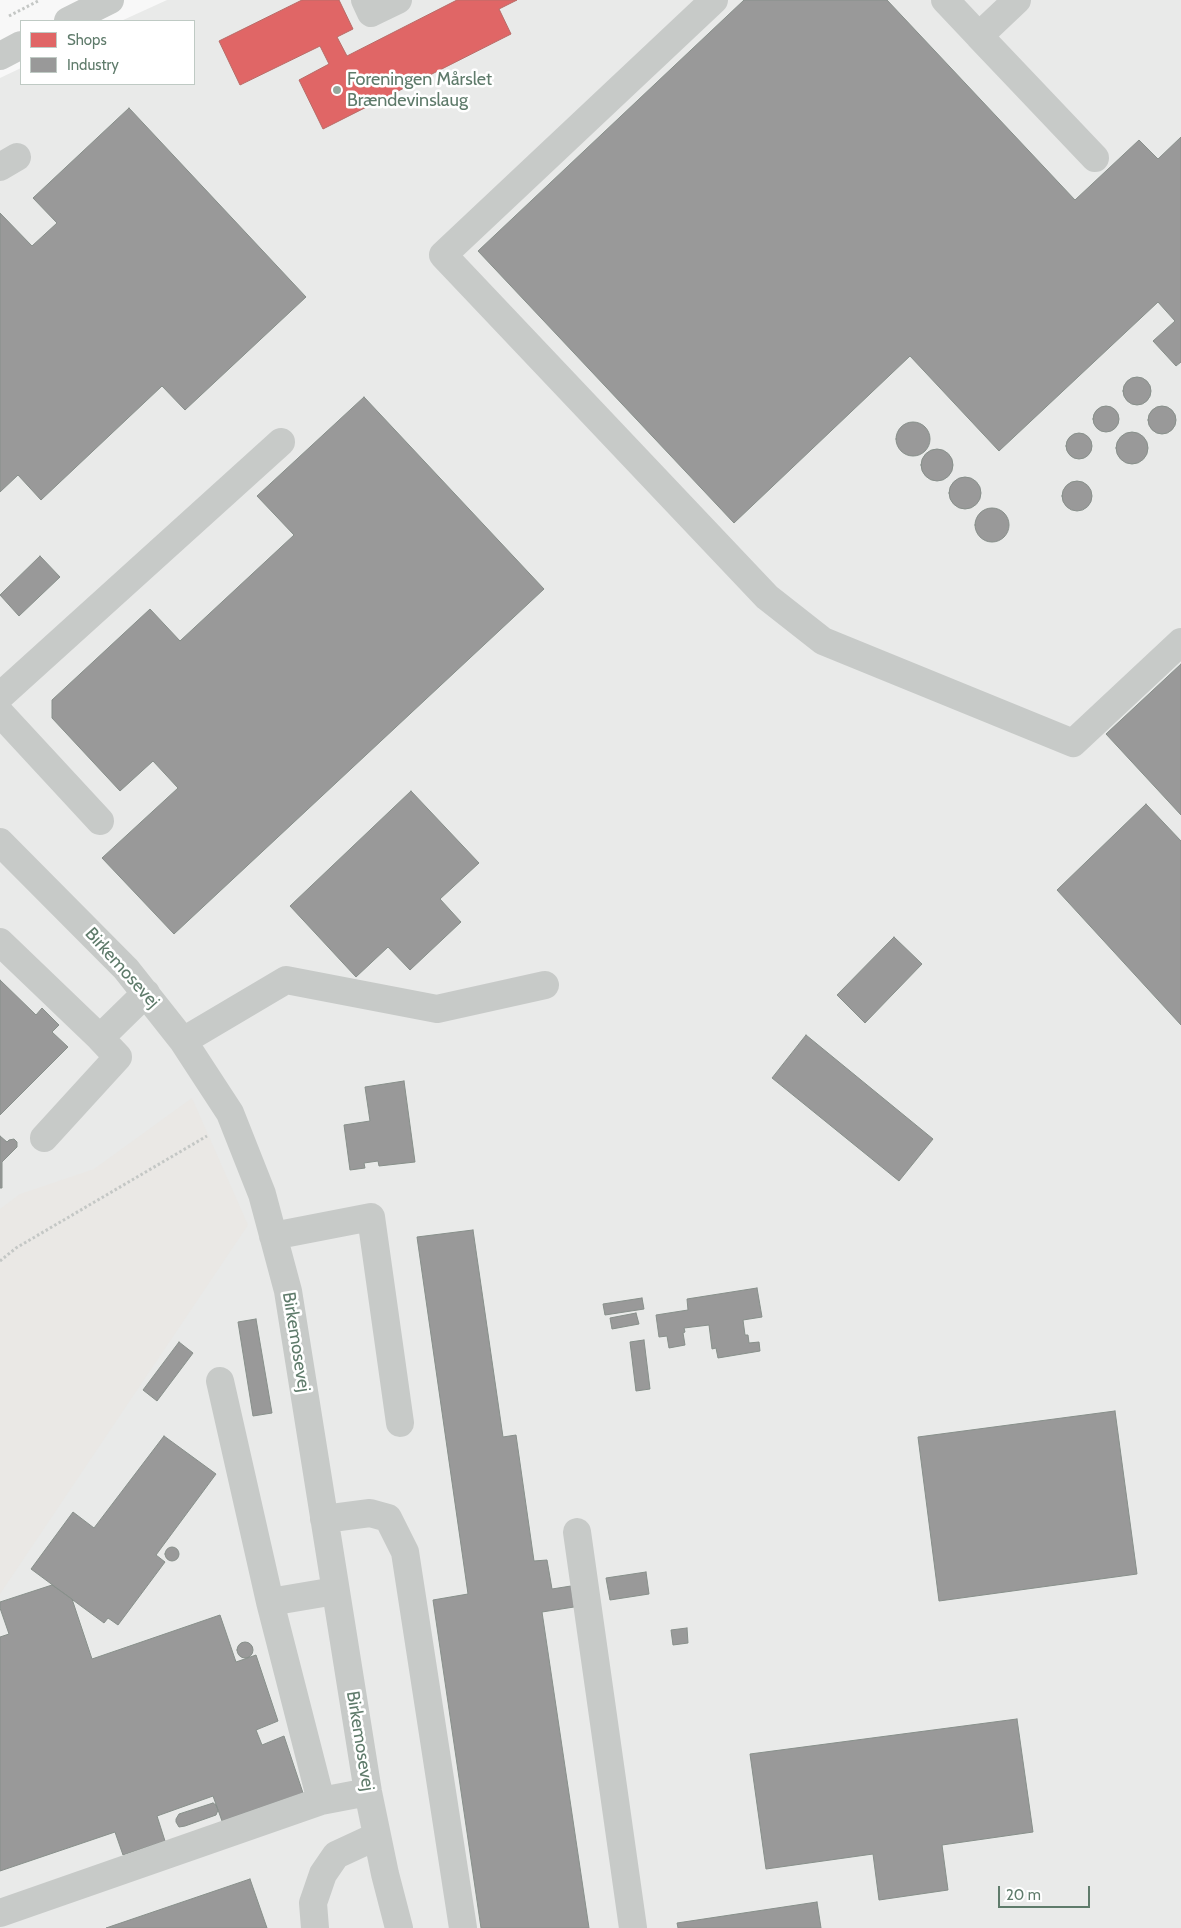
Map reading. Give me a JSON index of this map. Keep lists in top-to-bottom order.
{
  "streets": {
    "street": ["Birkemosevej"]
  },
  "places": ["Foreningen Mårslet Brændevinslaug"],
  "legend": ["Shops", "Industry"],
  "scale_bar": "20 m"
}
